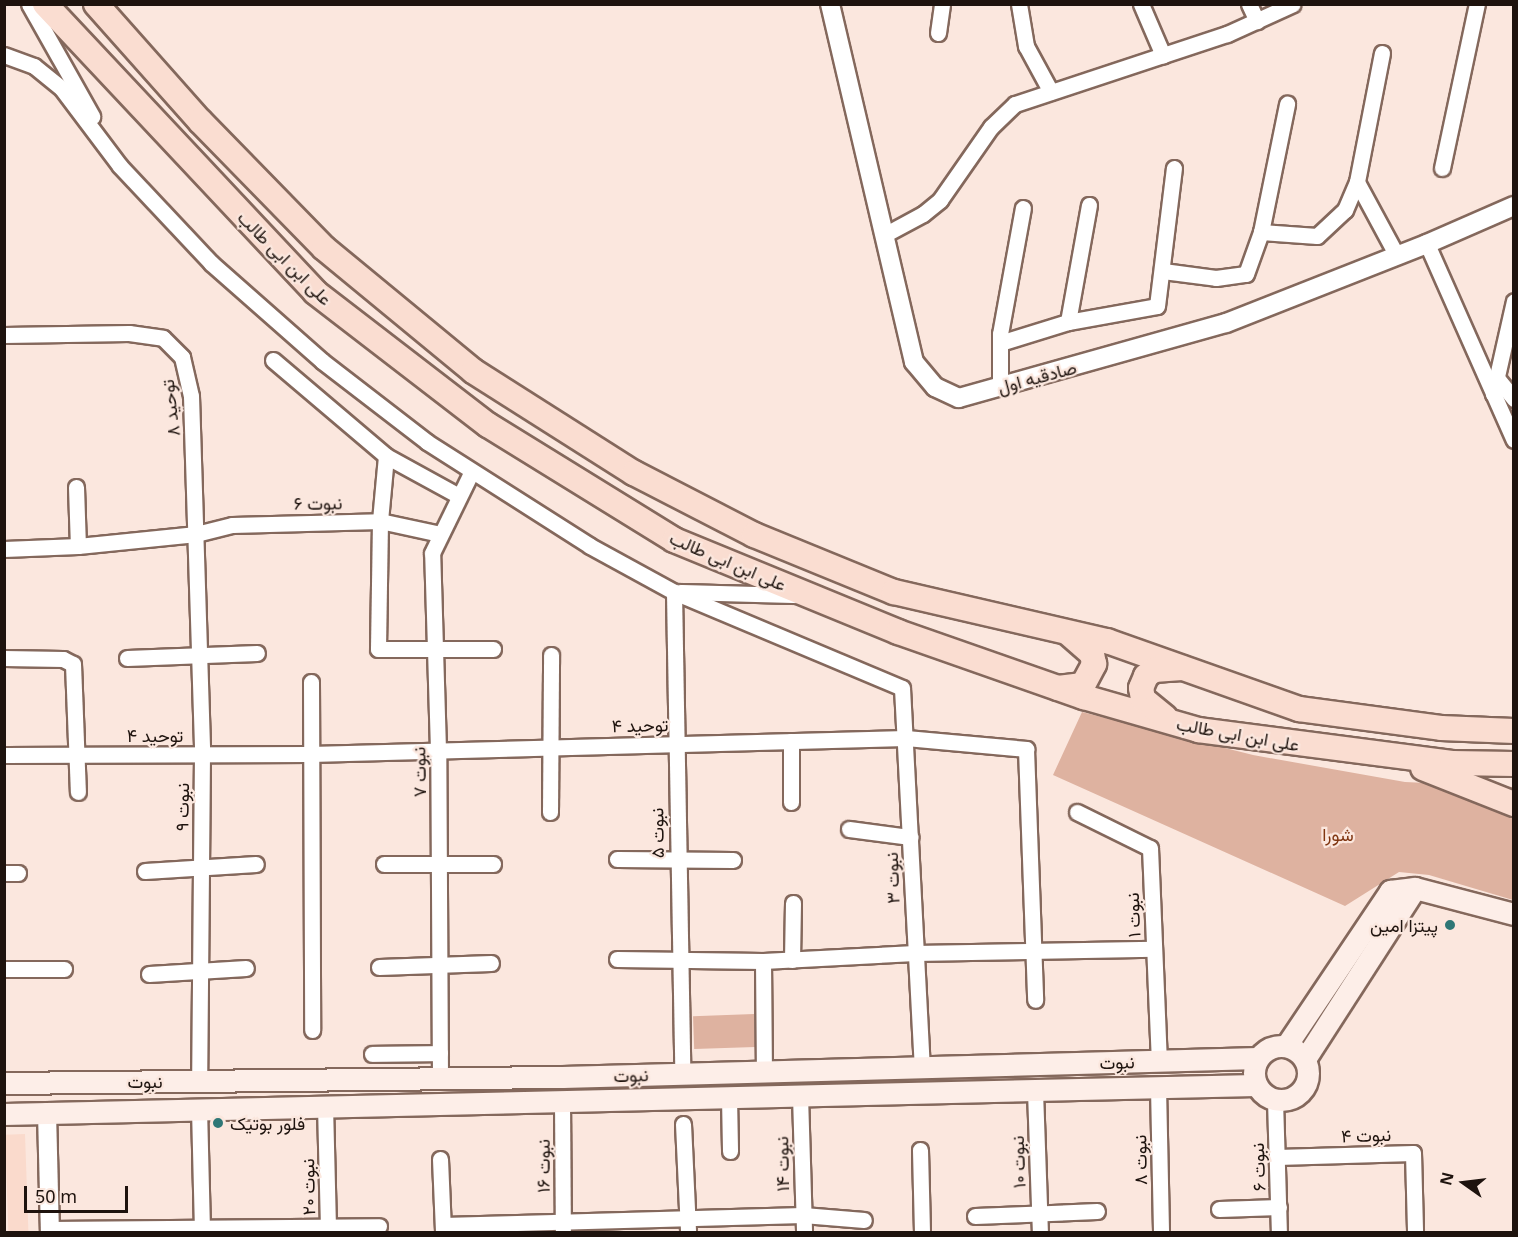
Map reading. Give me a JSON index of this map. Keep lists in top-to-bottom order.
{
  "streets": {
    "main road": ["علی ابن ابی طالب", "نبوت"],
    "street": [
      "صادقیه اول",
      "توحید ۸",
      "نبوت ۶",
      "توحید ۴",
      "نبوت ۷",
      "نبوت ۹",
      "نبوت ۵",
      "نبوت ۳",
      "نبوت ۱",
      "نبوت ۴",
      "نبوت ۸",
      "نبوت ۱۰",
      "نبوت ۱۴",
      "نبوت ۱۶",
      "نبوت ۲۰"
    ]
  },
  "crossings": [
    ["توحید ۸", "نبوت ۶"],
    ["توحید ۸", "نبوت ۹"],
    ["نبوت ۶", "نبوت ۷"],
    ["نبوت ۶", "نبوت ۹"],
    ["نبوت ۶", "نبوت"],
    ["نبوت ۶", "نبوت ۴"],
    ["توحید ۴", "نبوت ۷"],
    ["توحید ۴", "نبوت ۹"],
    ["توحید ۴", "نبوت ۵"],
    ["توحید ۴", "نبوت ۳"],
    ["نبوت ۷", "نبوت"],
    ["نبوت ۹", "نبوت"],
    ["نبوت ۵", "نبوت ۳"],
    ["نبوت ۵", "نبوت"],
    ["نبوت ۳", "نبوت"],
    ["نبوت ۱", "نبوت"],
    ["نبوت", "نبوت ۸"],
    ["نبوت", "نبوت ۱۰"],
    ["نبوت", "نبوت ۱۴"],
    ["نبوت", "نبوت ۱۶"],
    ["نبوت", "نبوت ۲۰"]
  ],
  "parks": ["شورا"],
  "places": ["پیتزا امین", "فلور بوتیک"],
  "scale_bar": "50 m",
  "north": "left"
}
